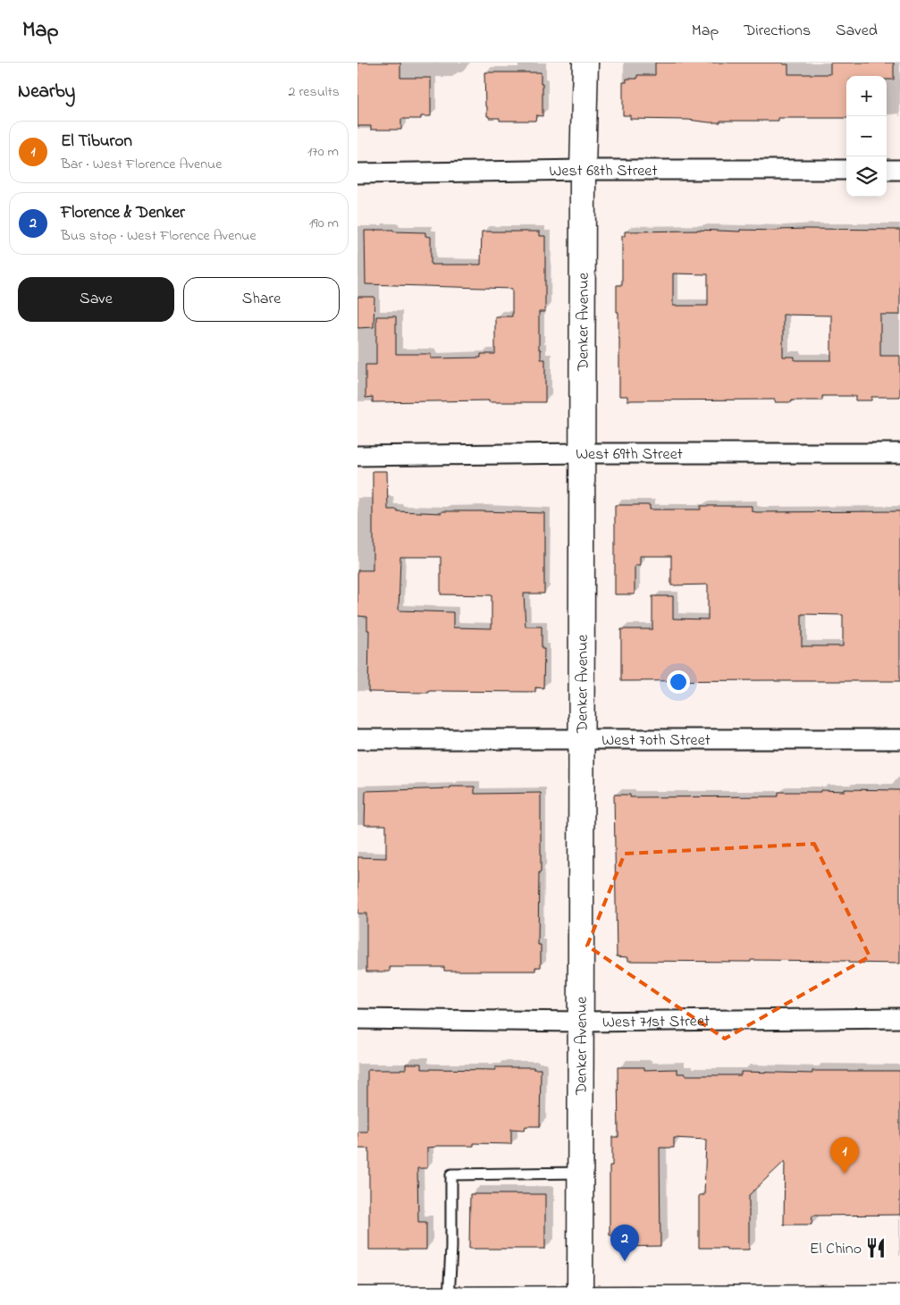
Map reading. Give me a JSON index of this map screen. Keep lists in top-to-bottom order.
{
  "streets": {
    "street": [
      "West 68th Street",
      "Denker Avenue",
      "West 69th Street",
      "West 70th Street",
      "West 71st Street"
    ]
  },
  "crossings": [
    ["West 68th Street", "Denker Avenue"],
    ["Denker Avenue", "West 69th Street"],
    ["Denker Avenue", "West 70th Street"],
    ["Denker Avenue", "West 71st Street"]
  ],
  "places": {
    "restaurant": ["El Chino"]
  },
  "page": {
    "header": "Map",
    "nav": ["Map", "Directions", "Saved"],
    "heading": ["Nearby", "2 results"],
    "map_buttons": ["+", "−"],
    "list": [
      {
        "mark": "1",
        "name": "El Tiburon",
        "note": "Bar · West Florence Avenue",
        "value": "170 m"
      },
      {
        "mark": "2",
        "name": "Florence & Denker",
        "note": "Bus stop · West Florence Avenue",
        "value": "190 m"
      }
    ],
    "buttons": ["Save", "Share"],
    "pins": ["1", "2"]
  }
}
